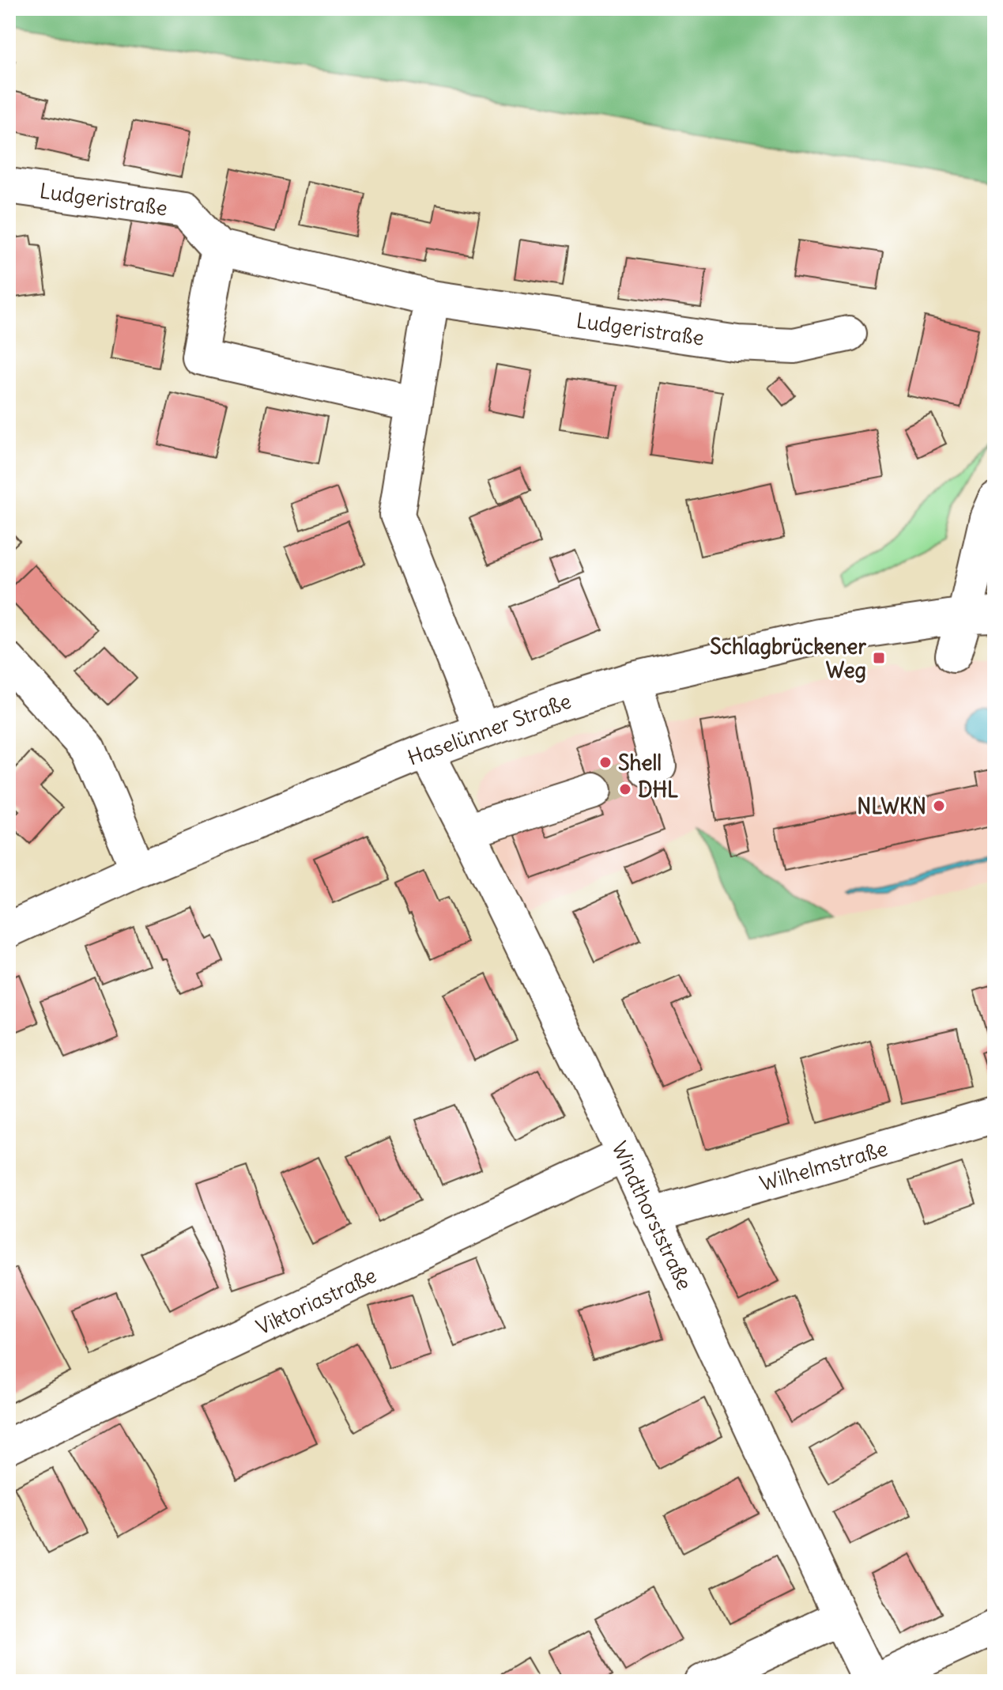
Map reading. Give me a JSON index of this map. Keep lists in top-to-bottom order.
{
  "streets": {
    "street": [
      "Ludgeristraße",
      "Haselünner Straße",
      "Wilhelmstraße",
      "Windthorststraße",
      "Viktoriastraße"
    ]
  },
  "crossings": [
    ["Haselünner Straße", "Windthorststraße"],
    ["Wilhelmstraße", "Windthorststraße"],
    ["Windthorststraße", "Viktoriastraße"]
  ],
  "places": {
    "transit": ["Schlagbrückener Weg"],
    "other": ["Shell", "DHL", "NLWKN"]
  }
}
